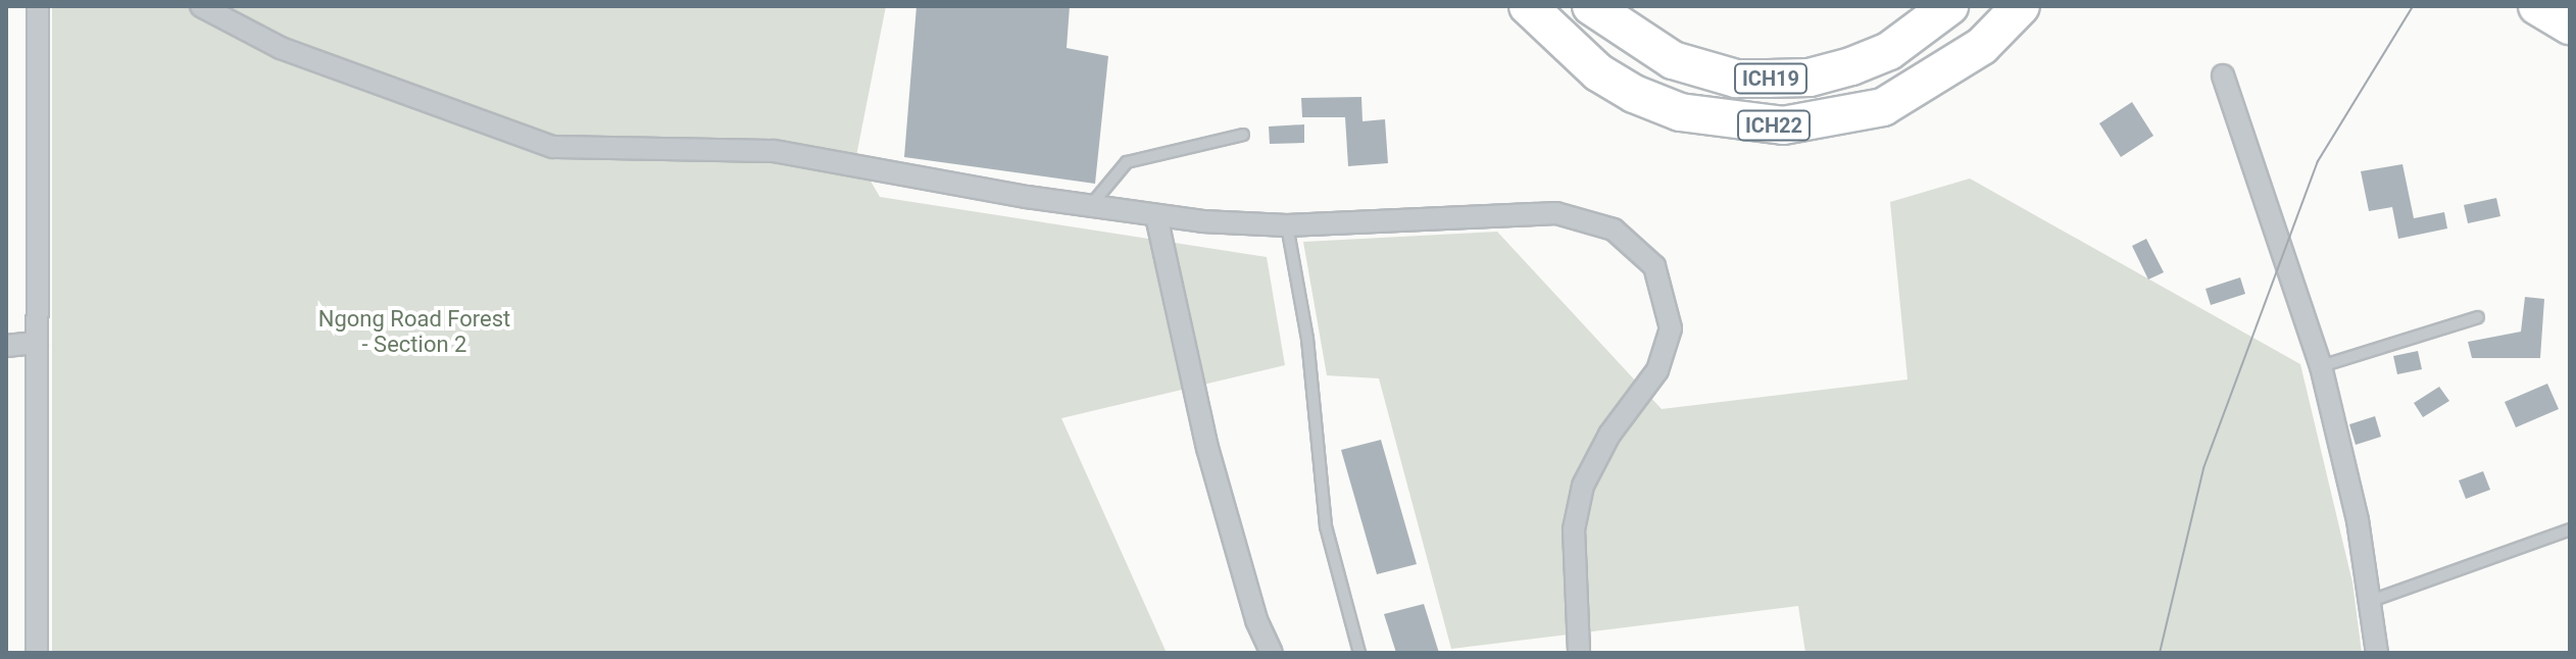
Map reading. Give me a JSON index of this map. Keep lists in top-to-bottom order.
{
  "streets": {
    "highway": ["ICH19", "ICH22"]
  },
  "parks": ["Ngong Road Forest - Section 2"]
}
